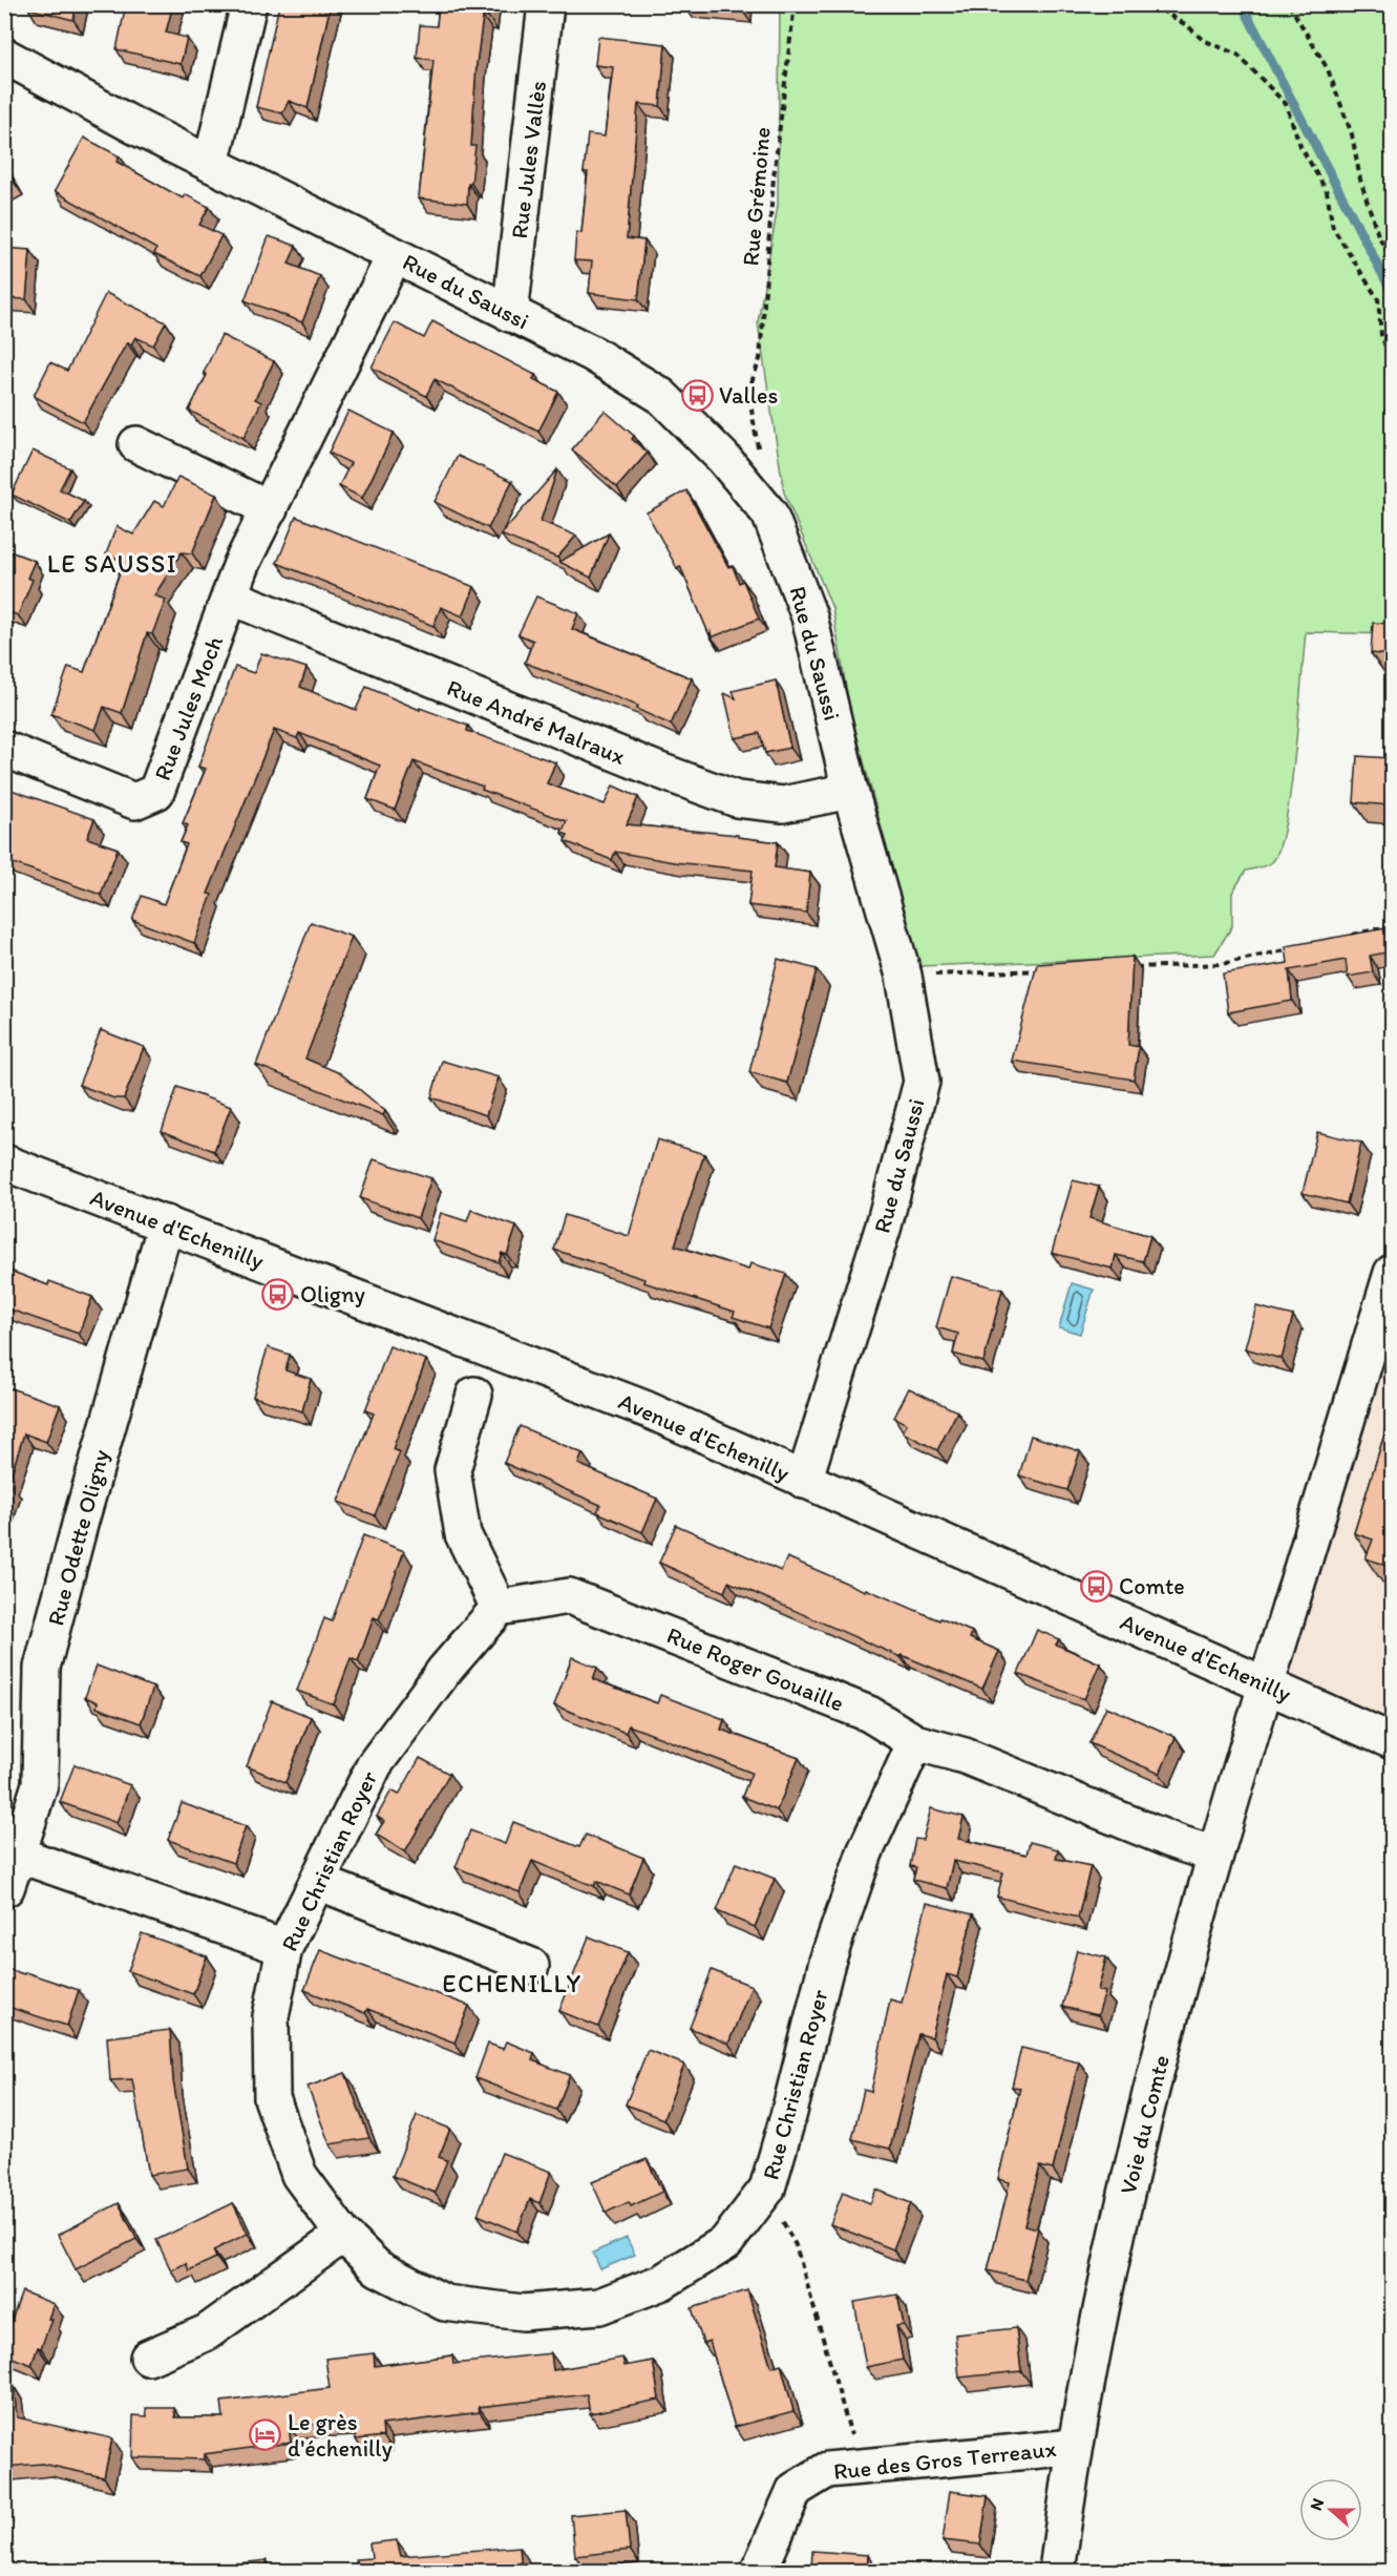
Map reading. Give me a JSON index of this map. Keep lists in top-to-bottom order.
{
  "streets": {
    "street": [
      "Rue Jules Vallès",
      "Rue du Saussi",
      "Rue Jules Moch",
      "Rue André Malraux",
      "Avenue d'Echenilly",
      "Rue Odette Oligny",
      "Rue Roger Gouaille",
      "Rue Christian Royer",
      "Voie du Comte",
      "Rue des Gros Terreaux"
    ],
    "path": ["Rue Grémoine"]
  },
  "crossings": [
    ["Rue Jules Vallès", "Rue du Saussi"],
    ["Rue du Saussi", "Rue Jules Moch"],
    ["Rue du Saussi", "Rue André Malraux"],
    ["Rue du Saussi", "Avenue d'Echenilly"],
    ["Rue Jules Moch", "Rue André Malraux"],
    ["Avenue d'Echenilly", "Rue Odette Oligny"],
    ["Avenue d'Echenilly", "Voie du Comte"],
    ["Rue Roger Gouaille", "Rue Christian Royer"],
    ["Rue Roger Gouaille", "Voie du Comte"],
    ["Voie du Comte", "Rue des Gros Terreaux"]
  ],
  "districts": ["LE SAUSSI", "ECHENILLY"],
  "places": {
    "bus stop": ["Valles", "Oligny", "Comte"],
    "hotel": ["Le grès d'échenilly"]
  },
  "north": "left"
}
